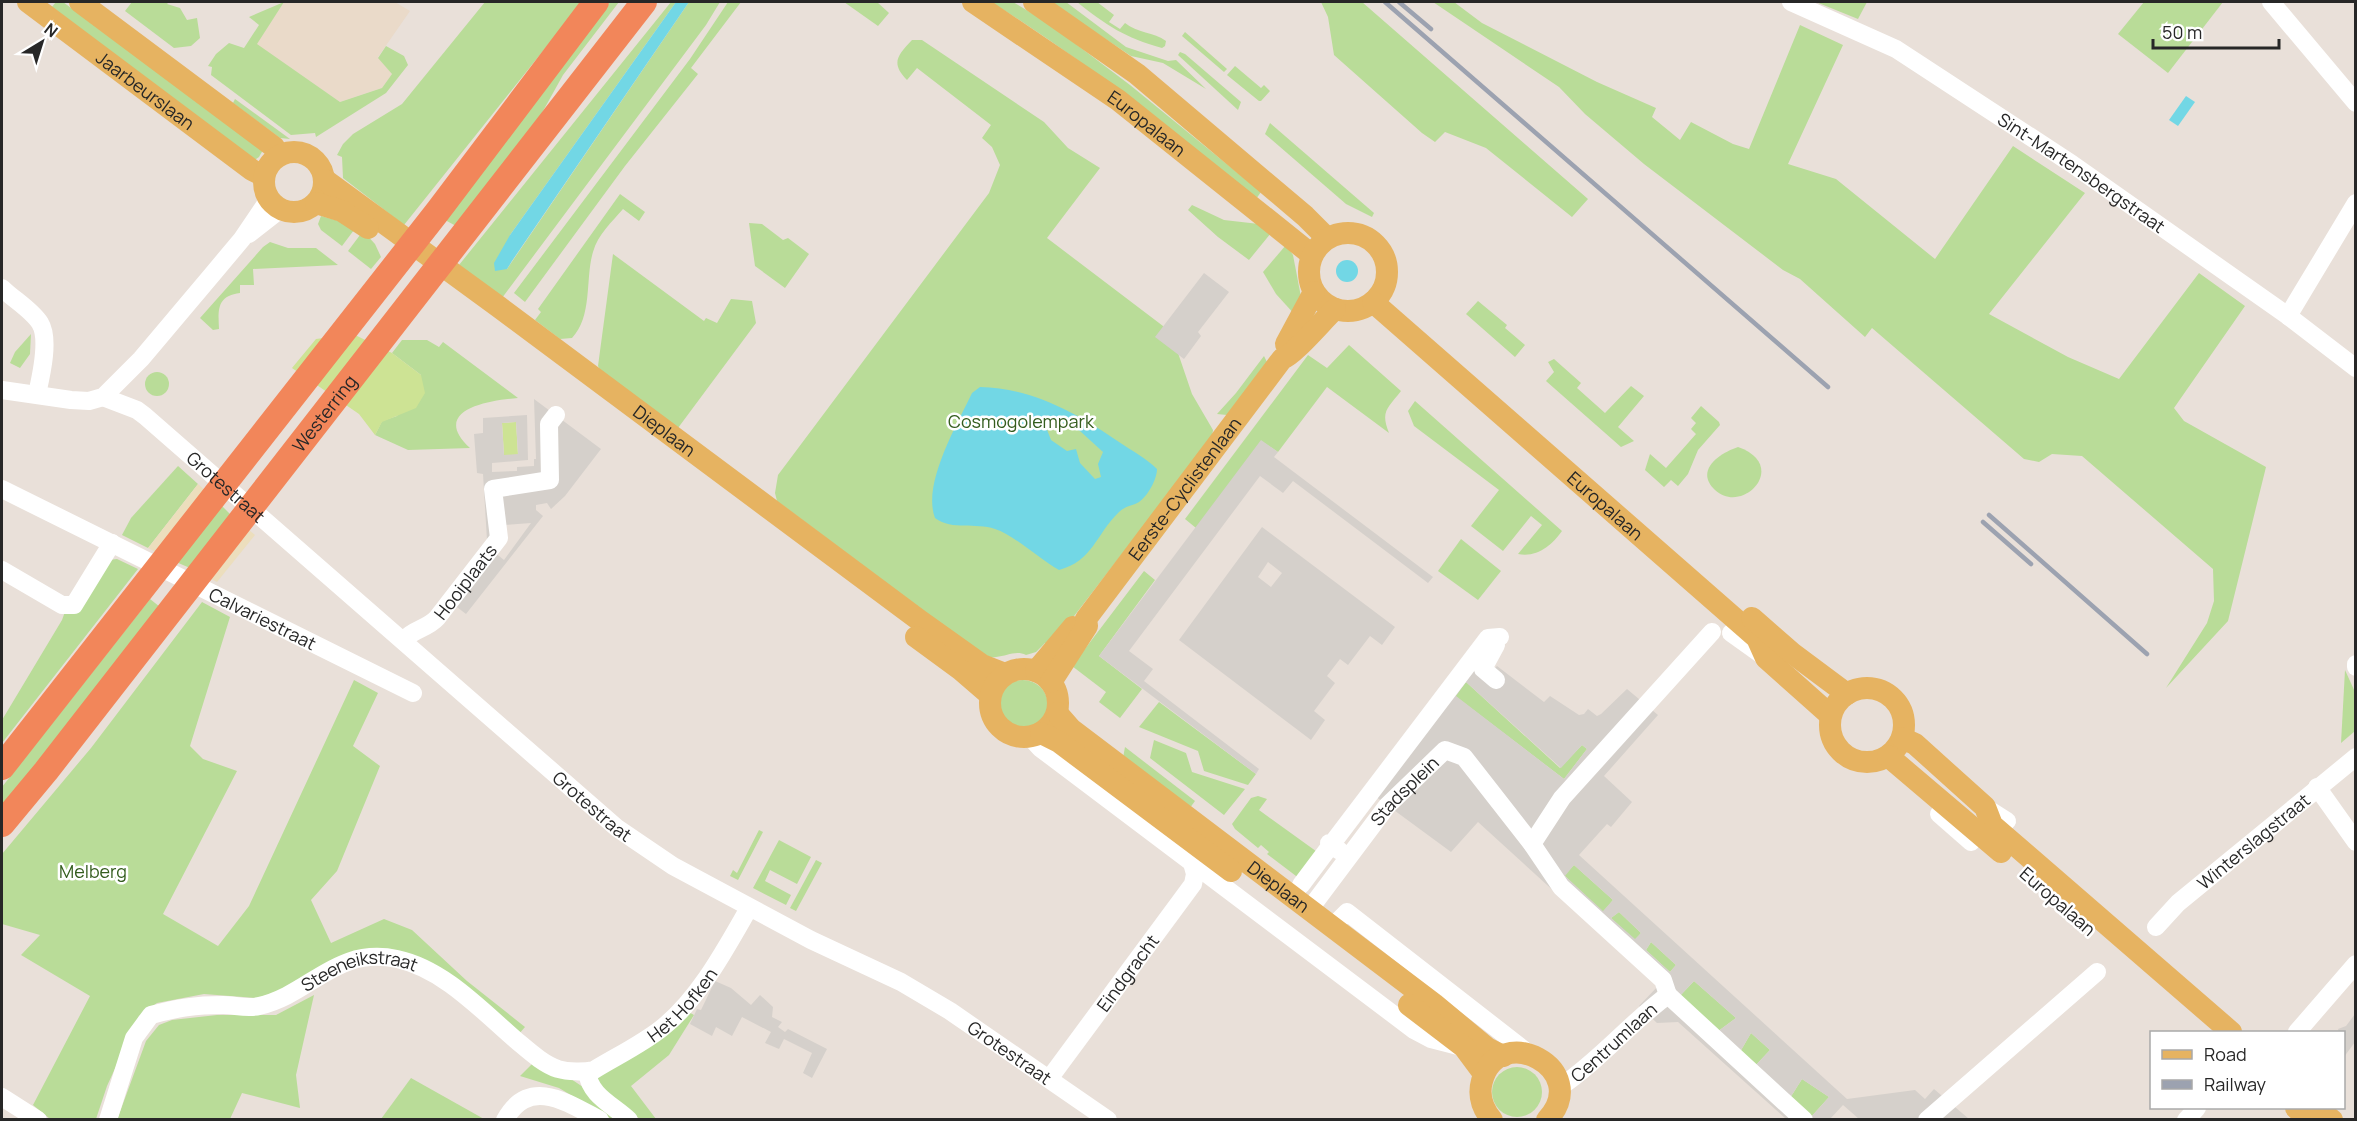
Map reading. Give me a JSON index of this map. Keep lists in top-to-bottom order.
{
  "streets": {
    "highway": ["Westerring"],
    "main road": [
      "Jaarbeurslaan",
      "Europalaan",
      "Dieplaan",
      "Eerste-Cyclistenlaan",
      "Centrumlaan"
    ],
    "street": [
      "Sint-Martensbergstraat",
      "Grotestraat",
      "Hooiplaats",
      "Calvariestraat",
      "Stadsplein",
      "Winterslagstraat",
      "Eindgracht",
      "Steeneikstraat",
      "Het Hofken"
    ]
  },
  "crossings": [
    ["Jaarbeurslaan", "Dieplaan"],
    ["Europalaan", "Eerste-Cyclistenlaan"],
    ["Dieplaan", "Eerste-Cyclistenlaan"],
    ["Dieplaan", "Stadsplein"],
    ["Dieplaan", "Eindgracht"],
    ["Grotestraat", "Hooiplaats"],
    ["Grotestraat", "Eindgracht"],
    ["Grotestraat", "Het Hofken"],
    ["Stadsplein", "Centrumlaan"],
    ["Steeneikstraat", "Het Hofken"]
  ],
  "parks": ["Cosmogolempark", "Melberg"],
  "legend": ["Road", "Railway"],
  "scale_bar": "50 m",
  "north": "top right"
}
